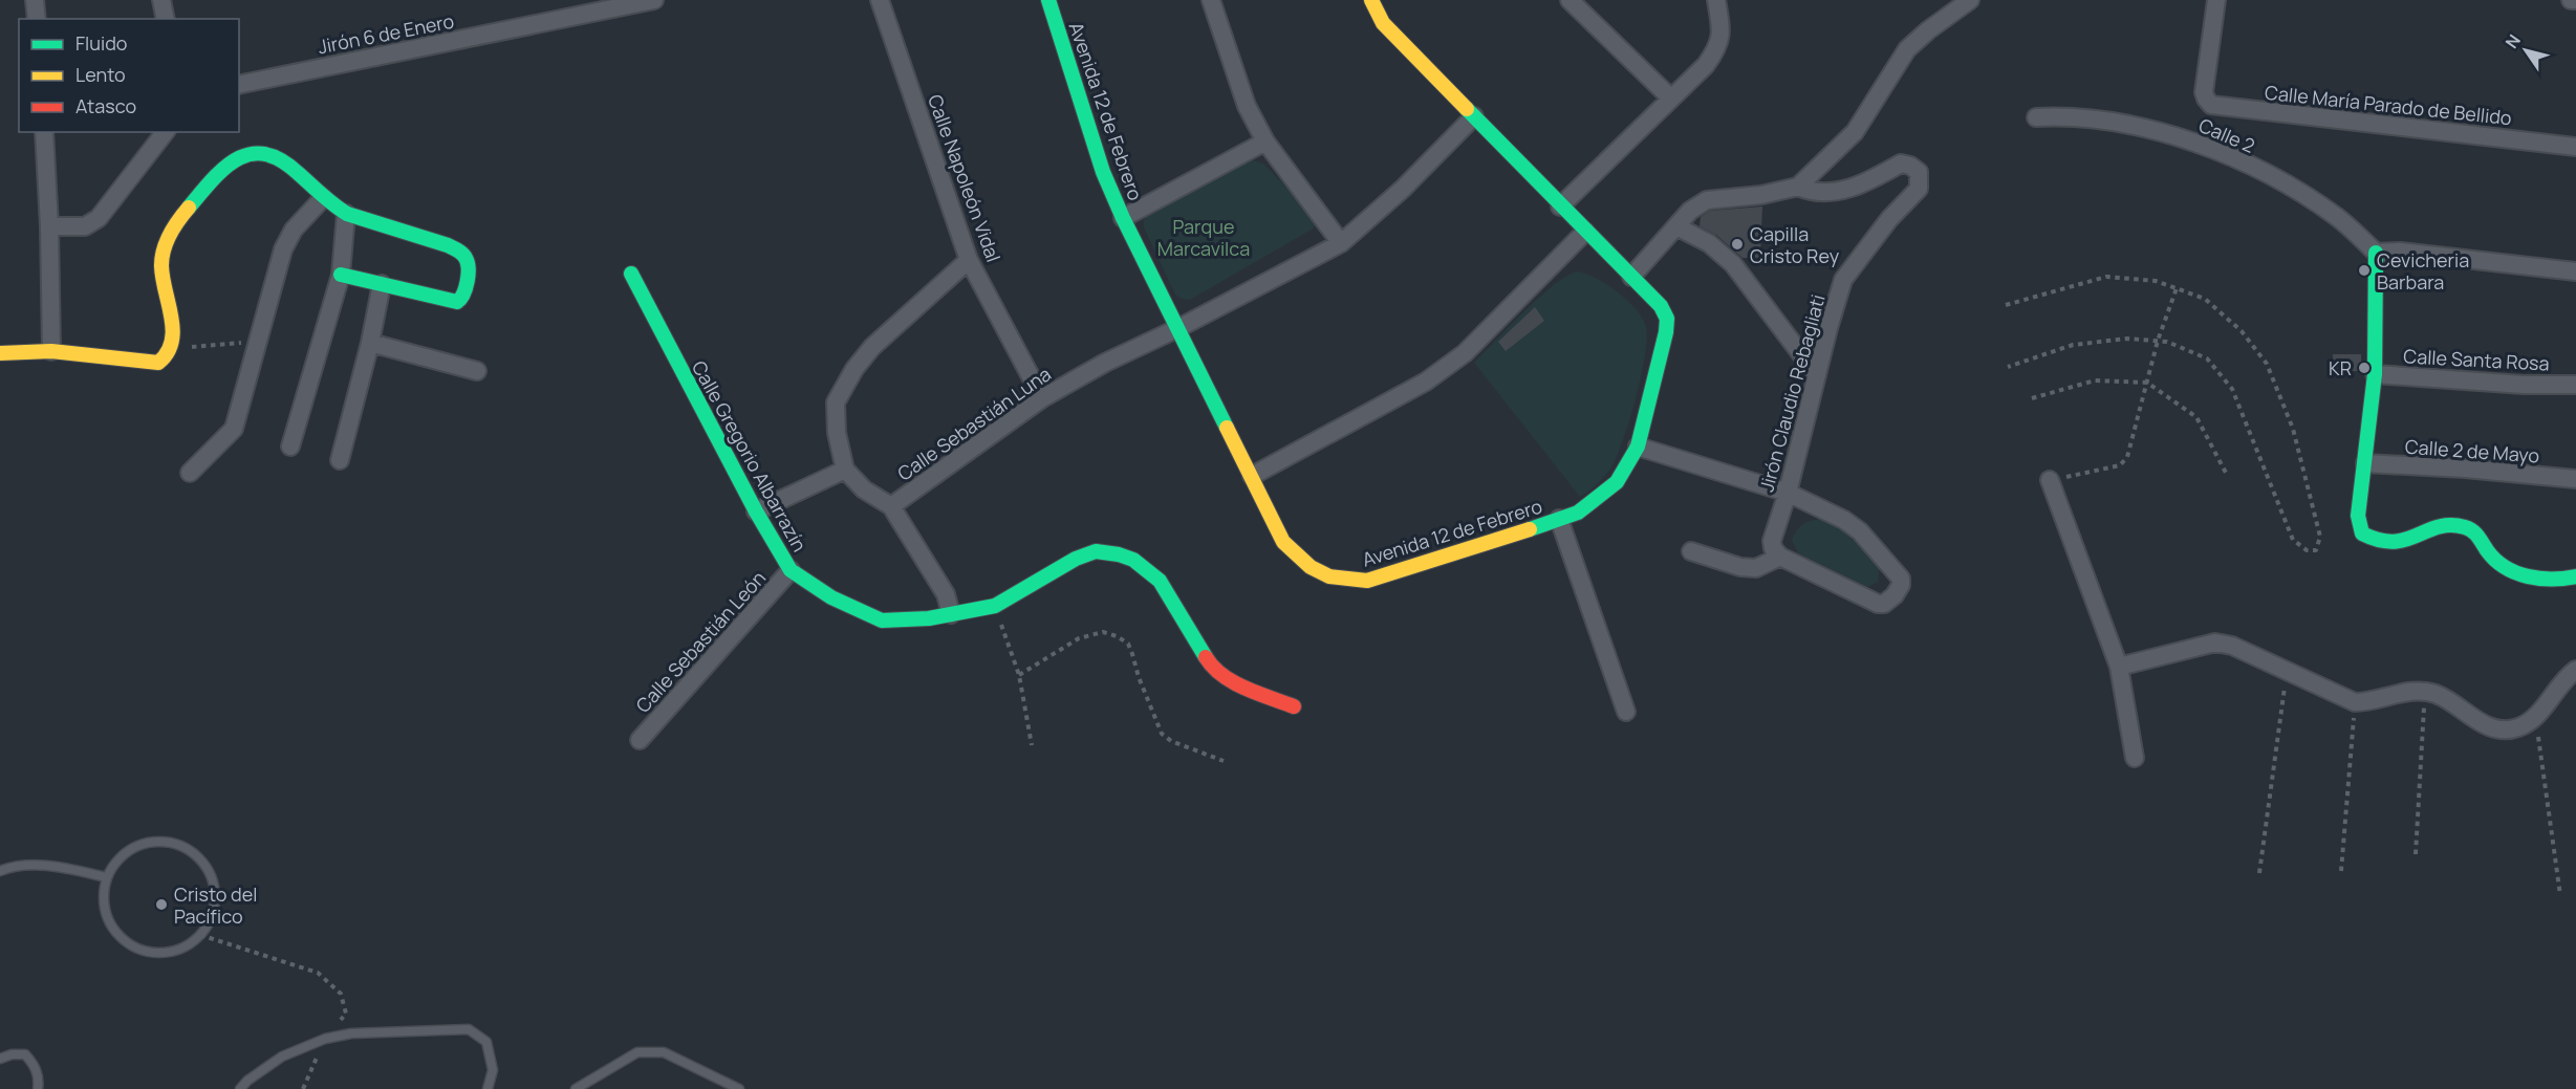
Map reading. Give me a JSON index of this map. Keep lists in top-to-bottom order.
{
  "streets": {
    "street": [
      "Jirón 6 de Enero",
      "Calle María Parado de Bellido",
      "Avenida 12 de Febrero",
      "Calle 2",
      "Calle Napoleón Vidal",
      "Calle Santa Rosa",
      "Jirón Claudio Rebagliati",
      "Calle Sebastián Luna",
      "Calle 2 de Mayo",
      "Calle Gregorio Albarrazín",
      "Calle Sebastián León"
    ]
  },
  "crossings": [
    ["Avenida 12 de Febrero", "Calle Sebastián Luna"],
    ["Calle Napoleón Vidal", "Calle Sebastián Luna"],
    ["Calle Gregorio Albarrazín", "Calle Sebastián León"]
  ],
  "parks": ["Parque Marcavilca"],
  "places": [
    "Capilla Cristo Rey",
    "Cevicheria Barbara",
    "KR",
    "Cristo del Pacífico"
  ],
  "legend": ["Fluido", "Lento", "Atasco"],
  "north": "top left"
}
